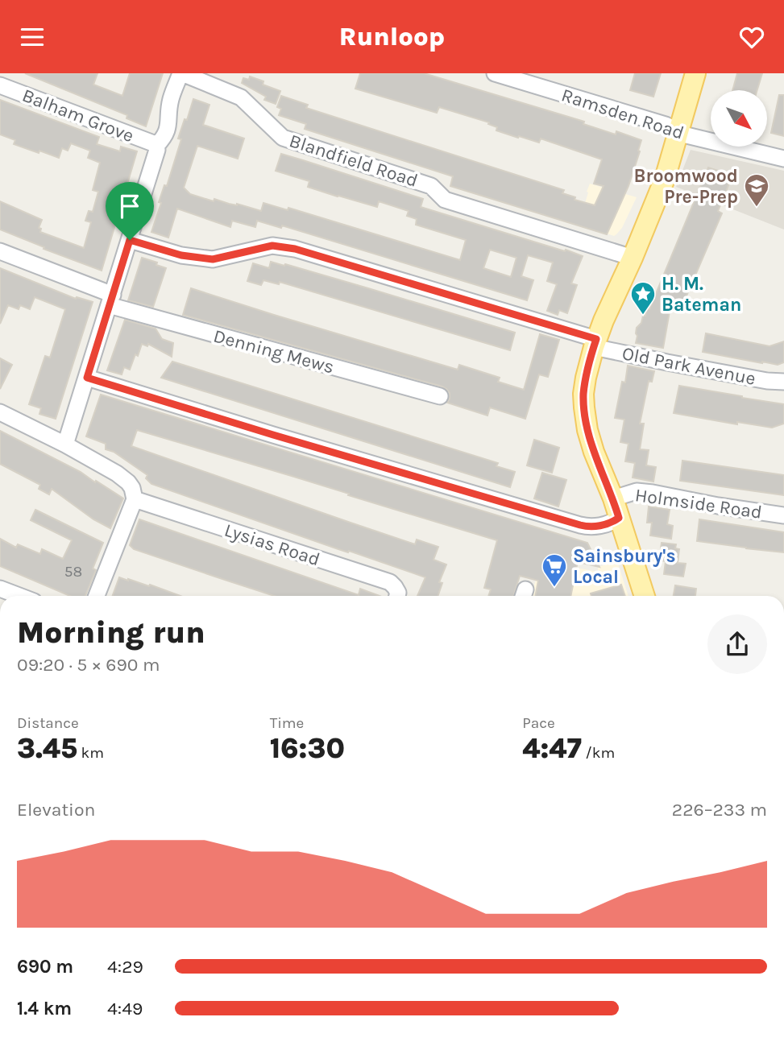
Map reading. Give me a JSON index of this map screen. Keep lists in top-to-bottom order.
{
  "streets": {
    "street": [
      "Ramsden Road",
      "Balham Grove",
      "Blandfield Road",
      "Denning Mews",
      "Old Park Avenue",
      "Holmside Road",
      "Lysias Road"
    ]
  },
  "places": {
    "school or university": ["Broomwood Pre-Prep"],
    "place": ["H. M. Bateman"],
    "supermarket": ["Sainsbury's Local"]
  },
  "house_numbers": ["58"],
  "north": "bottom right",
  "page": {
    "header": "Runloop",
    "heading": ["Morning run", "09:20 · 5 × 690 m"],
    "stats": [
      ["Distance", "3.45 km"],
      ["Time", "16:30"],
      ["Pace", "4:47 /km"]
    ],
    "chart": ["Elevation", "226–233 m"],
    "list": [
      {
        "name": "690 m",
        "note": "4:29"
      },
      {
        "name": "1.4 km",
        "note": "4:49"
      }
    ]
  }
}
